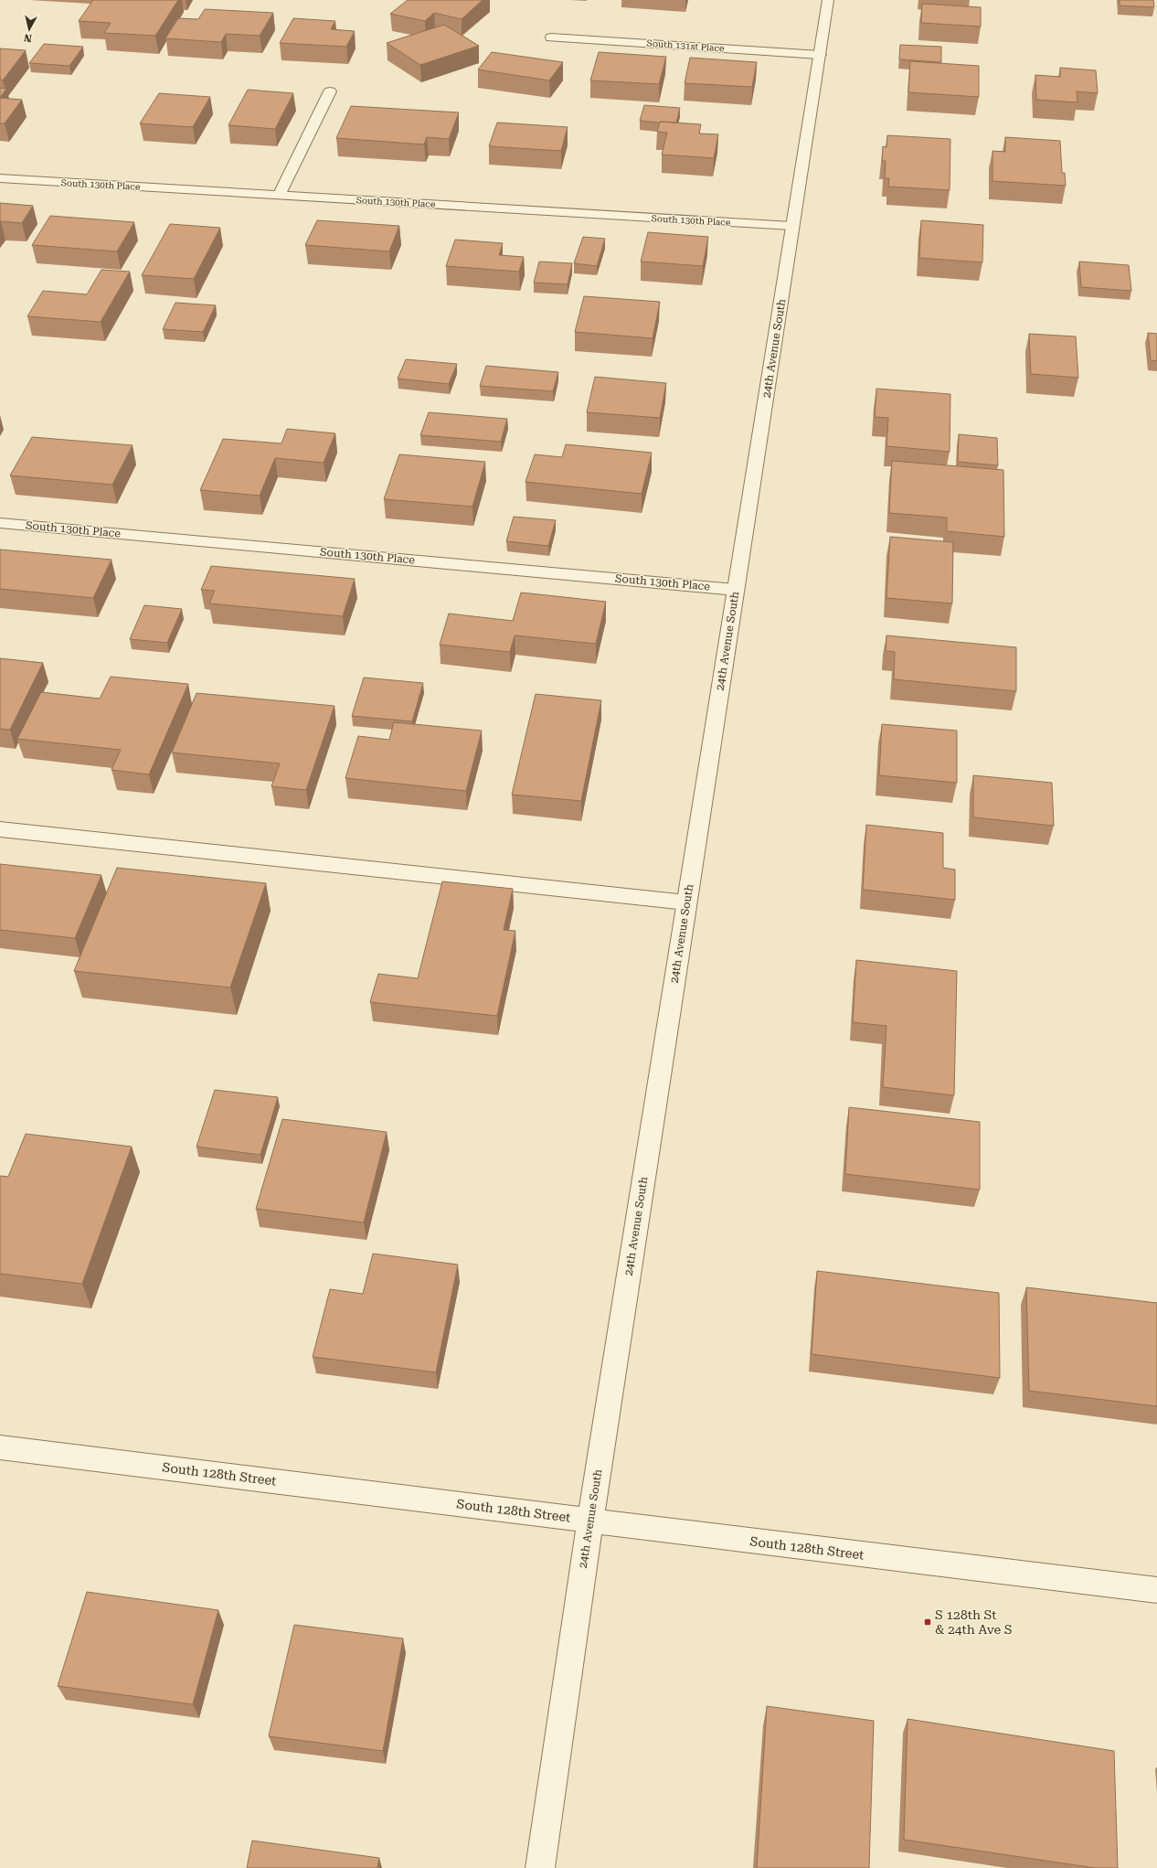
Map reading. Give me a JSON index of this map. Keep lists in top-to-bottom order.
{
  "streets": {
    "street": [
      "South 131st Place",
      "South 130th Place",
      "24th Avenue South",
      "South 128th Street"
    ]
  },
  "crossings": [
    ["South 131st Place", "24th Avenue South"],
    ["South 130th Place", "24th Avenue South"],
    ["24th Avenue South", "South 128th Street"]
  ],
  "places": {
    "transit": ["S 128th St & 24th Ave S"]
  },
  "north": "bottom"
}
